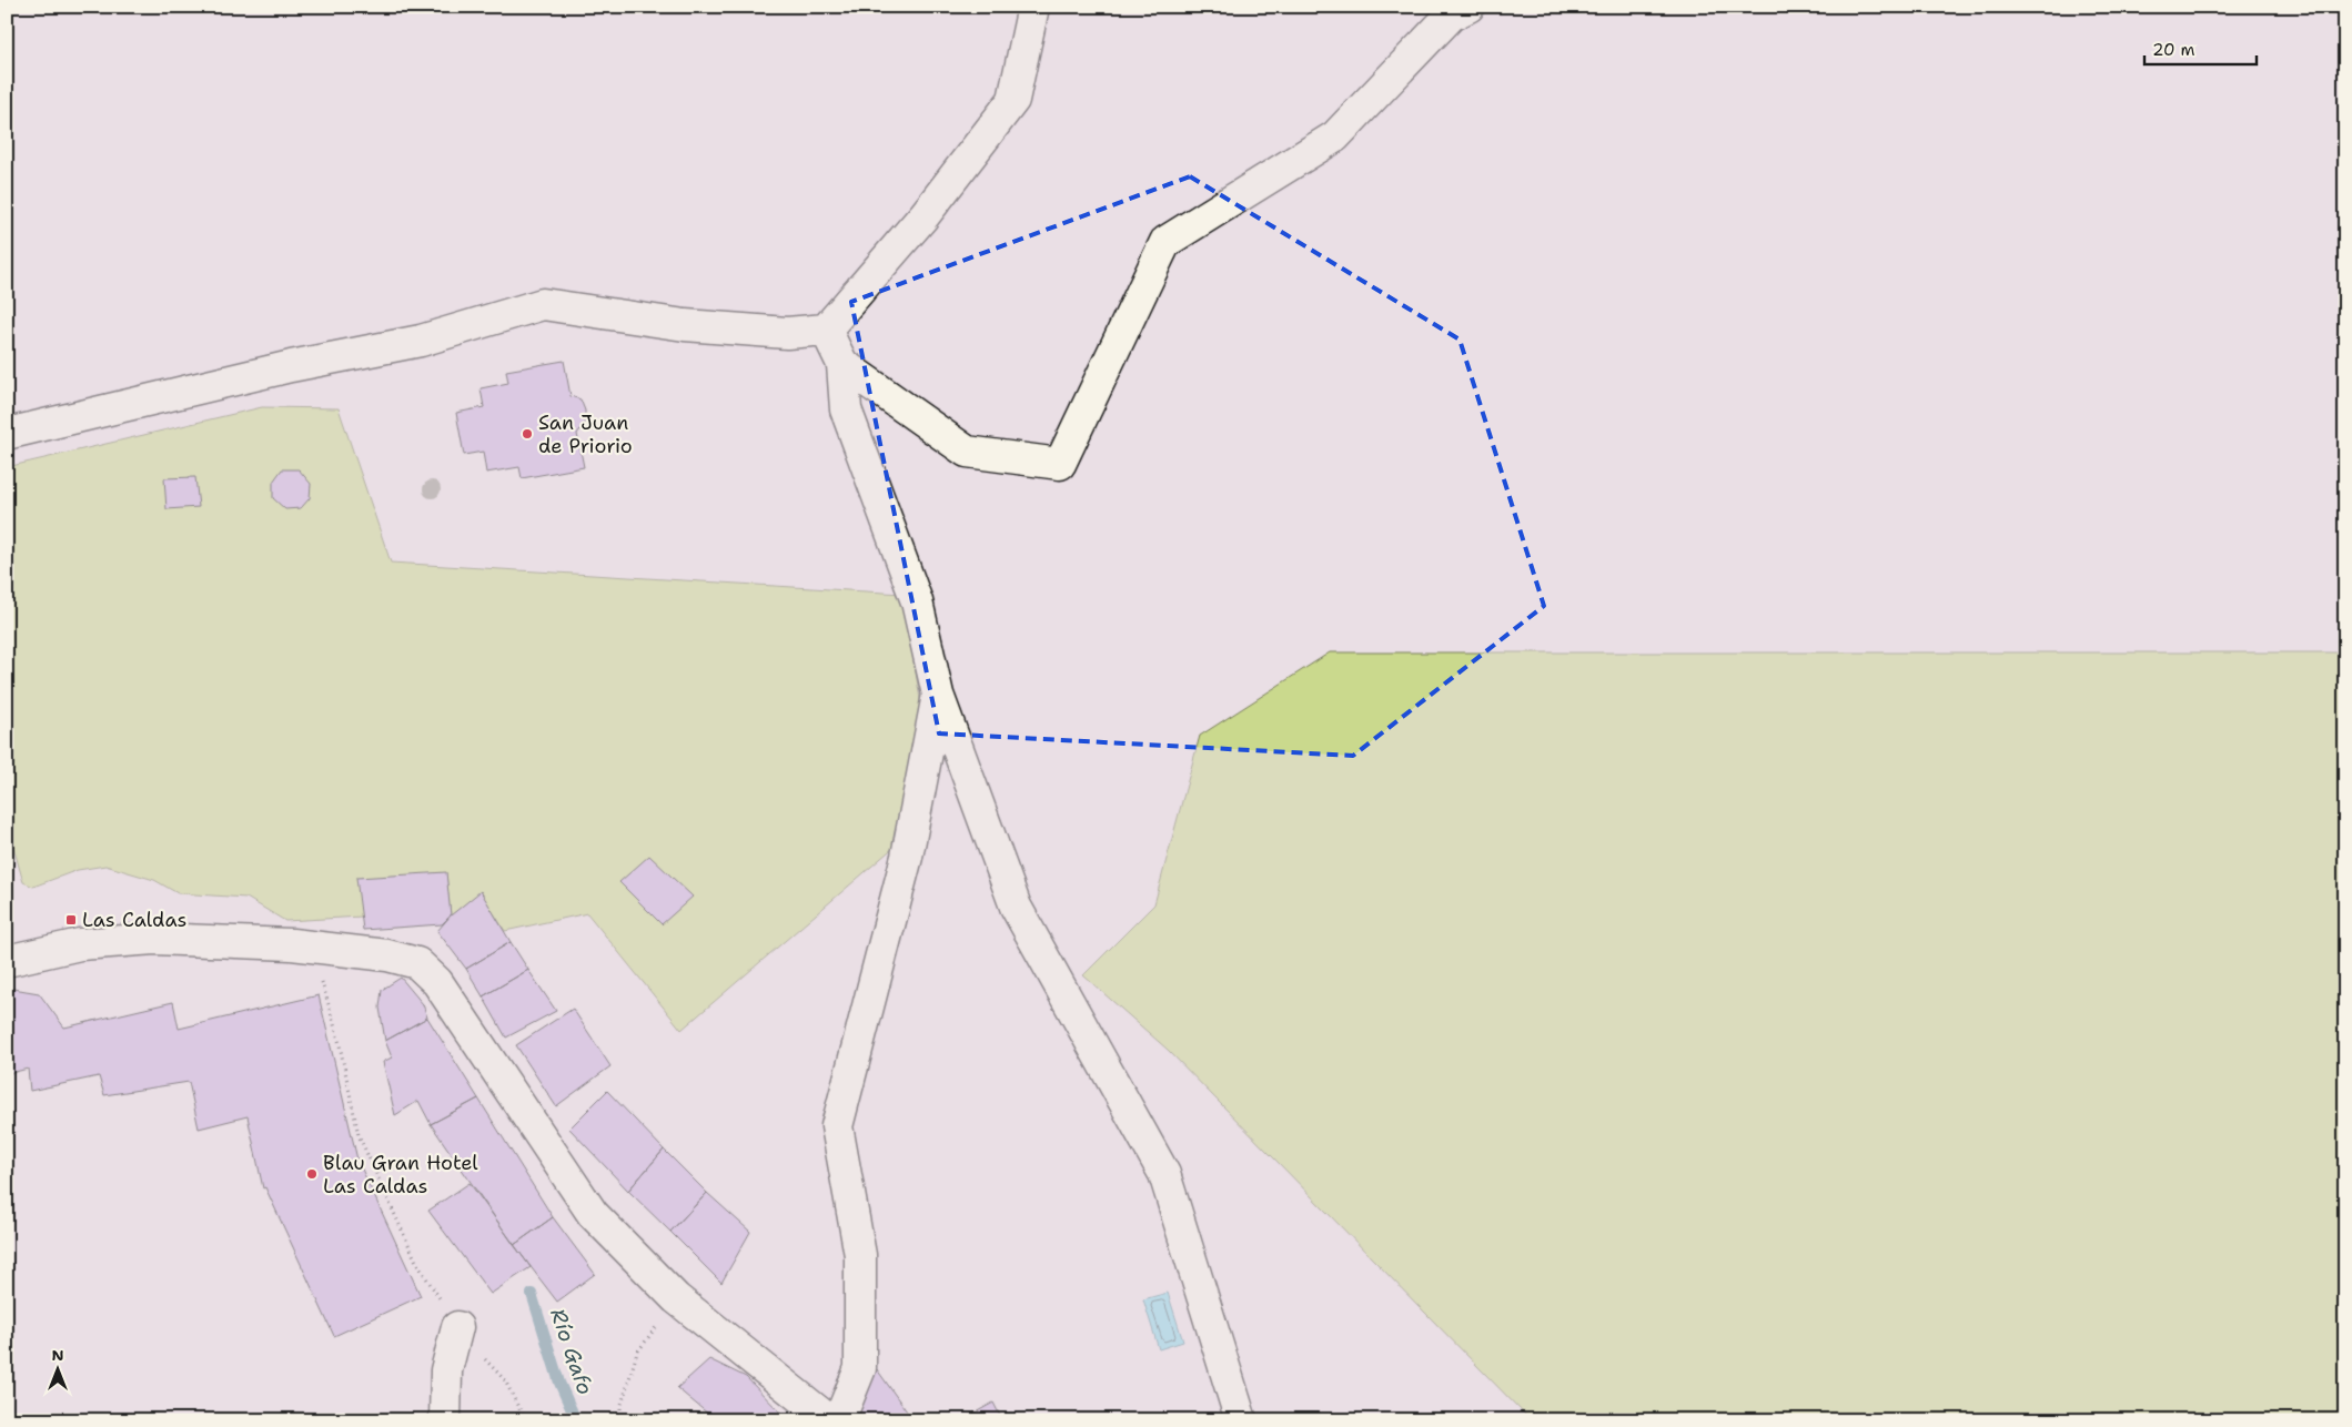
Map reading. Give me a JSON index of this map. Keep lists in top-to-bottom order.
{
  "water": ["Río Gafo"],
  "places": {
    "other": ["San Juan de Priorio", "Blau Gran Hotel Las Caldas"],
    "transit": ["Las Caldas"]
  },
  "scale_bar": "20 m",
  "north": "top"
}
